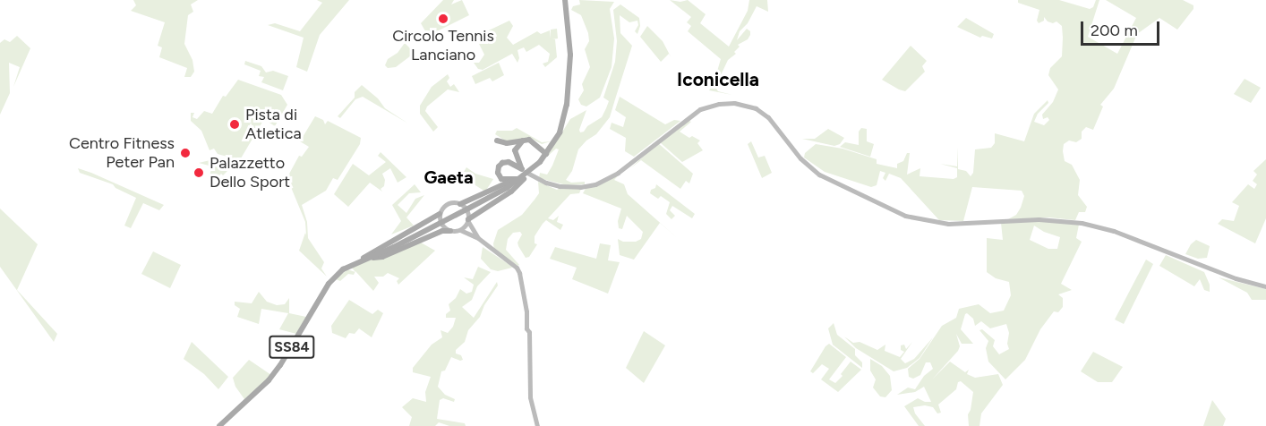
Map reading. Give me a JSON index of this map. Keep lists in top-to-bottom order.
{
  "streets": {
    "main road": ["SS84"]
  },
  "districts": ["Iconicella", "Gaeta"],
  "places": [
    "Circolo Tennis Lanciano",
    "Pista di Atletica",
    "Centro Fitness Peter Pan",
    "Palazzetto Dello Sport"
  ],
  "scale_bar": "200 m"
}
